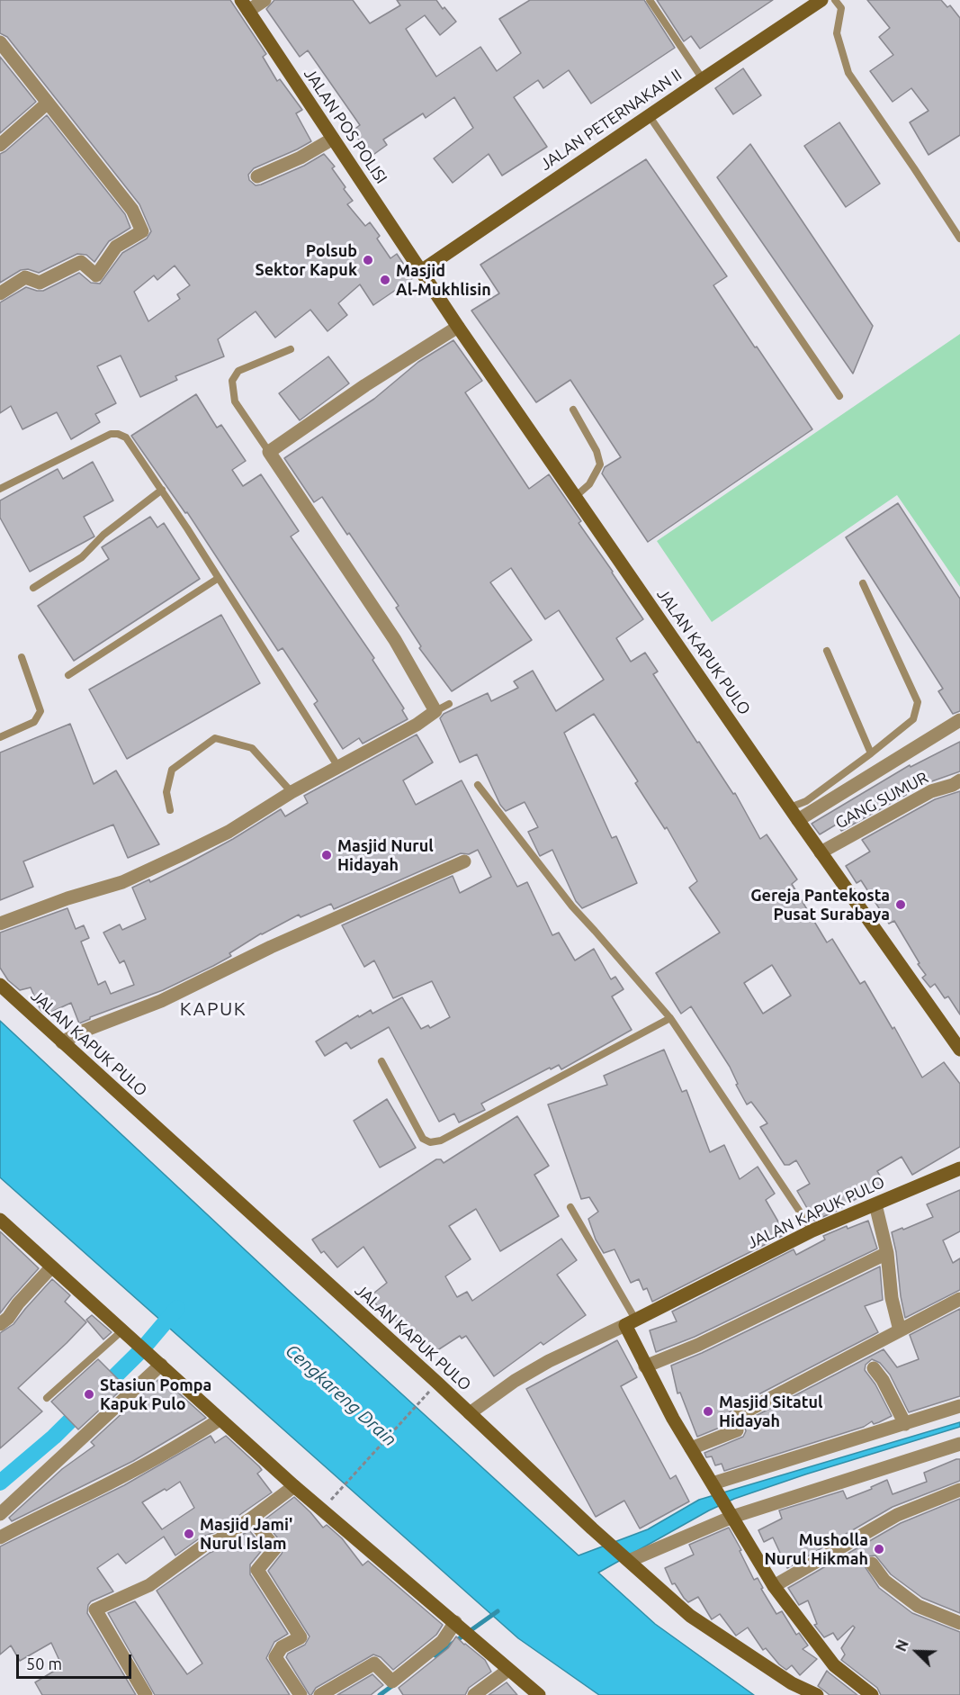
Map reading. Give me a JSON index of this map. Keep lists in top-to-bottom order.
{
  "streets": {
    "street": [
      "JALAN PETERNAKAN II",
      "JALAN POS POLISI",
      "JALAN KAPUK PULO",
      "GANG SUMUR"
    ]
  },
  "crossings": [
    ["JALAN PETERNAKAN II", "JALAN POS POLISI"],
    ["JALAN PETERNAKAN II", "JALAN KAPUK PULO"],
    ["JALAN POS POLISI", "JALAN KAPUK PULO"],
    ["JALAN KAPUK PULO", "GANG SUMUR"]
  ],
  "districts": ["KAPUK"],
  "water": ["Cengkareng Drain"],
  "places": [
    "Polsub Sektor Kapuk",
    "Masjid Al-Mukhlisin",
    "Masjid Nurul Hidayah",
    "Gereja Pantekosta Pusat Surabaya",
    "Stasiun Pompa Kapuk Pulo",
    "Masjid Sitatul Hidayah",
    "Masjid Jami' Nurul Islam",
    "Musholla Nurul Hikmah"
  ],
  "scale_bar": "50 m",
  "north": "top left"
}
